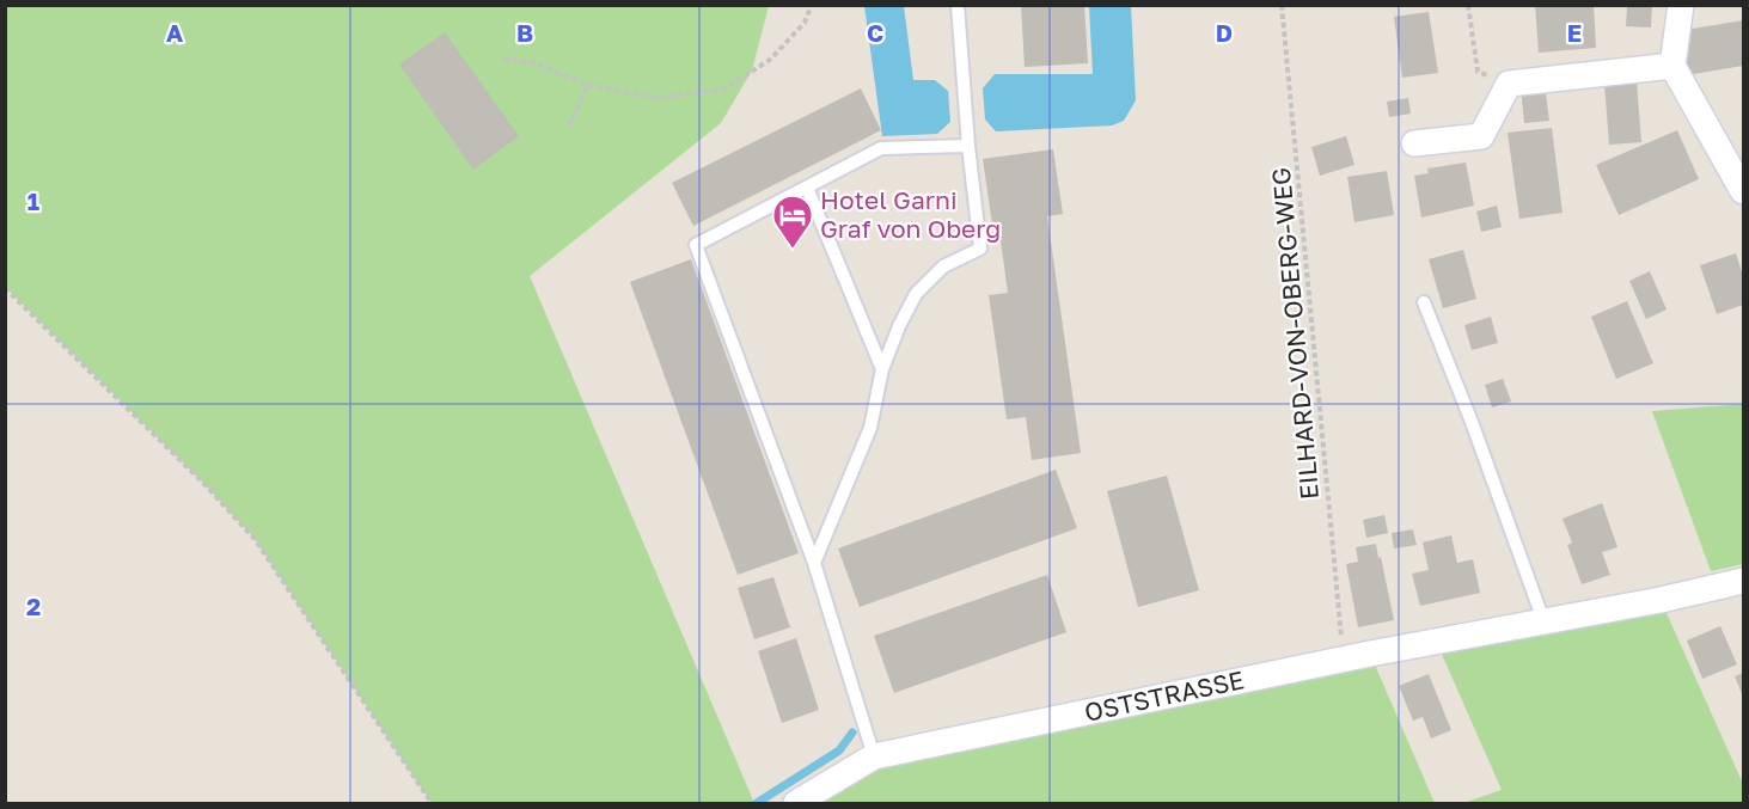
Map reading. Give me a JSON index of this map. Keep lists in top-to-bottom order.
{
  "streets": {
    "street": ["OSTSTRASSE"],
    "path": ["EILHARD-VON-OBERG-WEG"]
  },
  "crossings": [
    ["EILHARD-VON-OBERG-WEG", "OSTSTRASSE"]
  ],
  "places": {
    "hotel": ["Hotel Garni Graf von Oberg"]
  },
  "grid": {
    "columns": [
      "A",
      "B",
      "C",
      "D",
      "E"
    ],
    "rows": ["1", "2"]
  }
}
